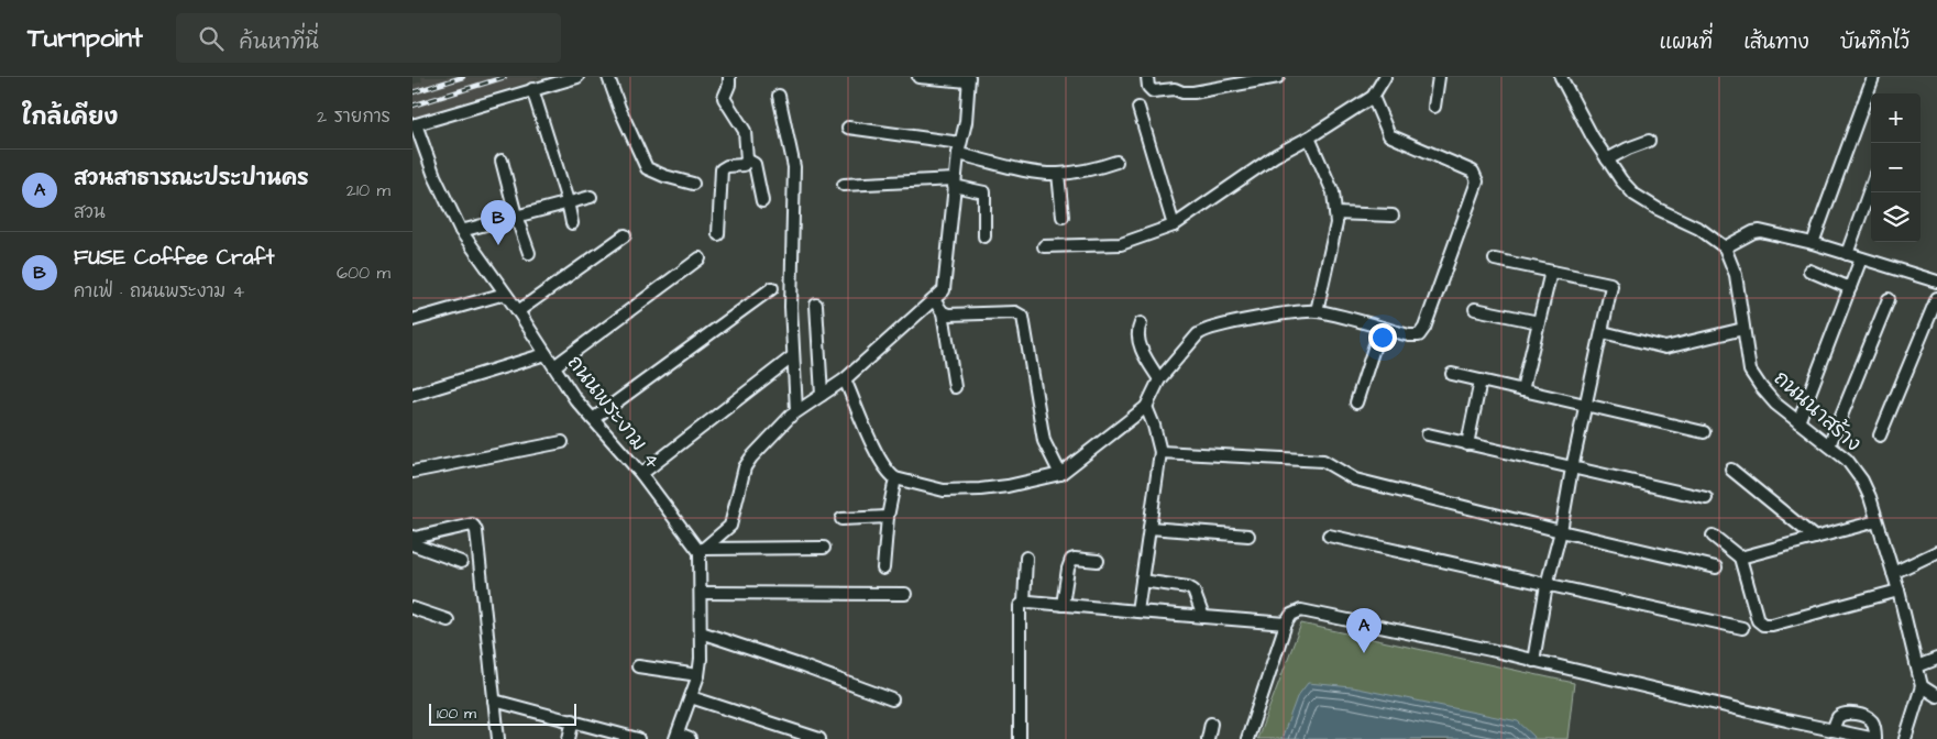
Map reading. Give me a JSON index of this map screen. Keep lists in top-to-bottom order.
{
  "streets": {
    "street": ["ถนนนาสร้าง", "ถนนพระงาม 4"]
  },
  "scale_bar": "100 m",
  "page": {
    "header": "Turnpoint",
    "search": "ค้นหาที่นี่",
    "nav": ["แผนที่", "เส้นทาง", "บันทึกไว้"],
    "heading": ["ใกล้เคียง", "2 รายการ"],
    "map_buttons": ["+", "−"],
    "list": [
      {
        "mark": "A",
        "name": "สวนสาธารณะประปานคร",
        "note": "สวน",
        "value": "210 m"
      },
      {
        "mark": "B",
        "name": "FUSE Coffee Craft",
        "note": "คาเฟ่ · ถนนพระงาม 4",
        "value": "600 m"
      }
    ],
    "pins": ["B", "A"],
    "scale": "100 m"
  }
}
